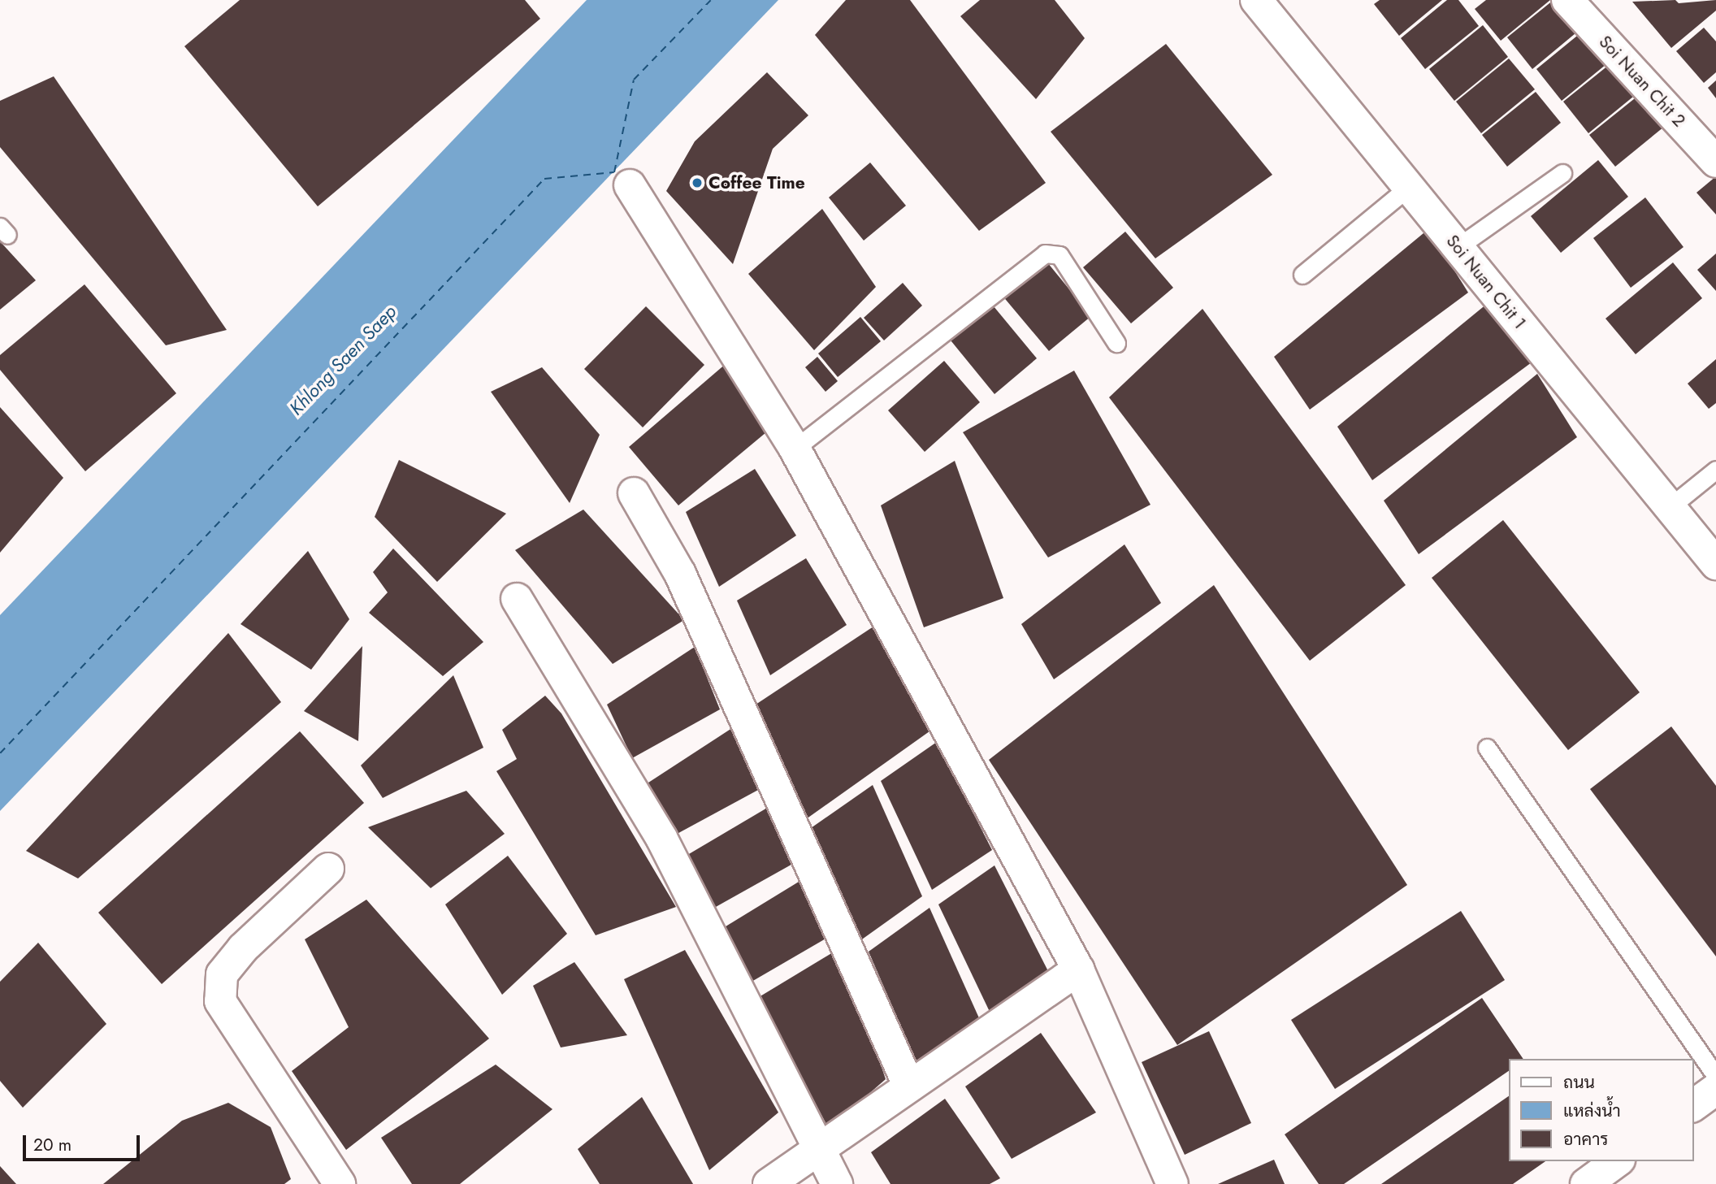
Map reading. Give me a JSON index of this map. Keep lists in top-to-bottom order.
{
  "streets": {
    "street": ["Soi Nuan Chit 2", "Soi Nuan Chit 1"]
  },
  "water": ["Khlong Saen Saep"],
  "places": ["Coffee Time"],
  "legend": ["ถนน", "แหล่งน้ำ", "อาคาร"],
  "scale_bar": "20 m"
}
